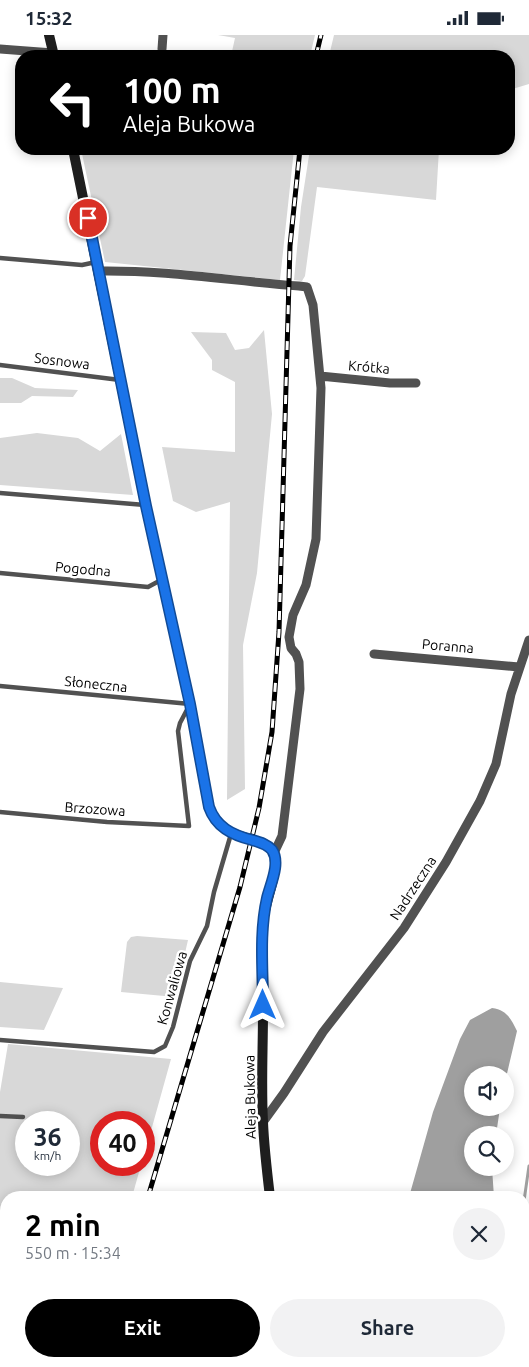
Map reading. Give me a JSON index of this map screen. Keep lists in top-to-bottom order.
{
  "streets": {
    "street": [
      "Krótka",
      "Poranna",
      "Nadrzeczna",
      "Aleja Bukowa"
    ],
    "lane": [
      "Sosnowa",
      "Pogodna",
      "Słoneczna",
      "Brzozowa",
      "Konwaliowa"
    ]
  },
  "crossings": [
    ["Poranna", "Nadrzeczna"],
    ["Słoneczna", "Brzozowa"],
    ["Nadrzeczna", "Aleja Bukowa"]
  ],
  "page": {
    "status": "15:32",
    "turn": ["100 m", "Aleja Bukowa"],
    "speed": "36 km/h",
    "limit": "40",
    "heading": ["2 min", "550 m · 15:34"],
    "buttons": ["Exit", "Share"]
  }
}
